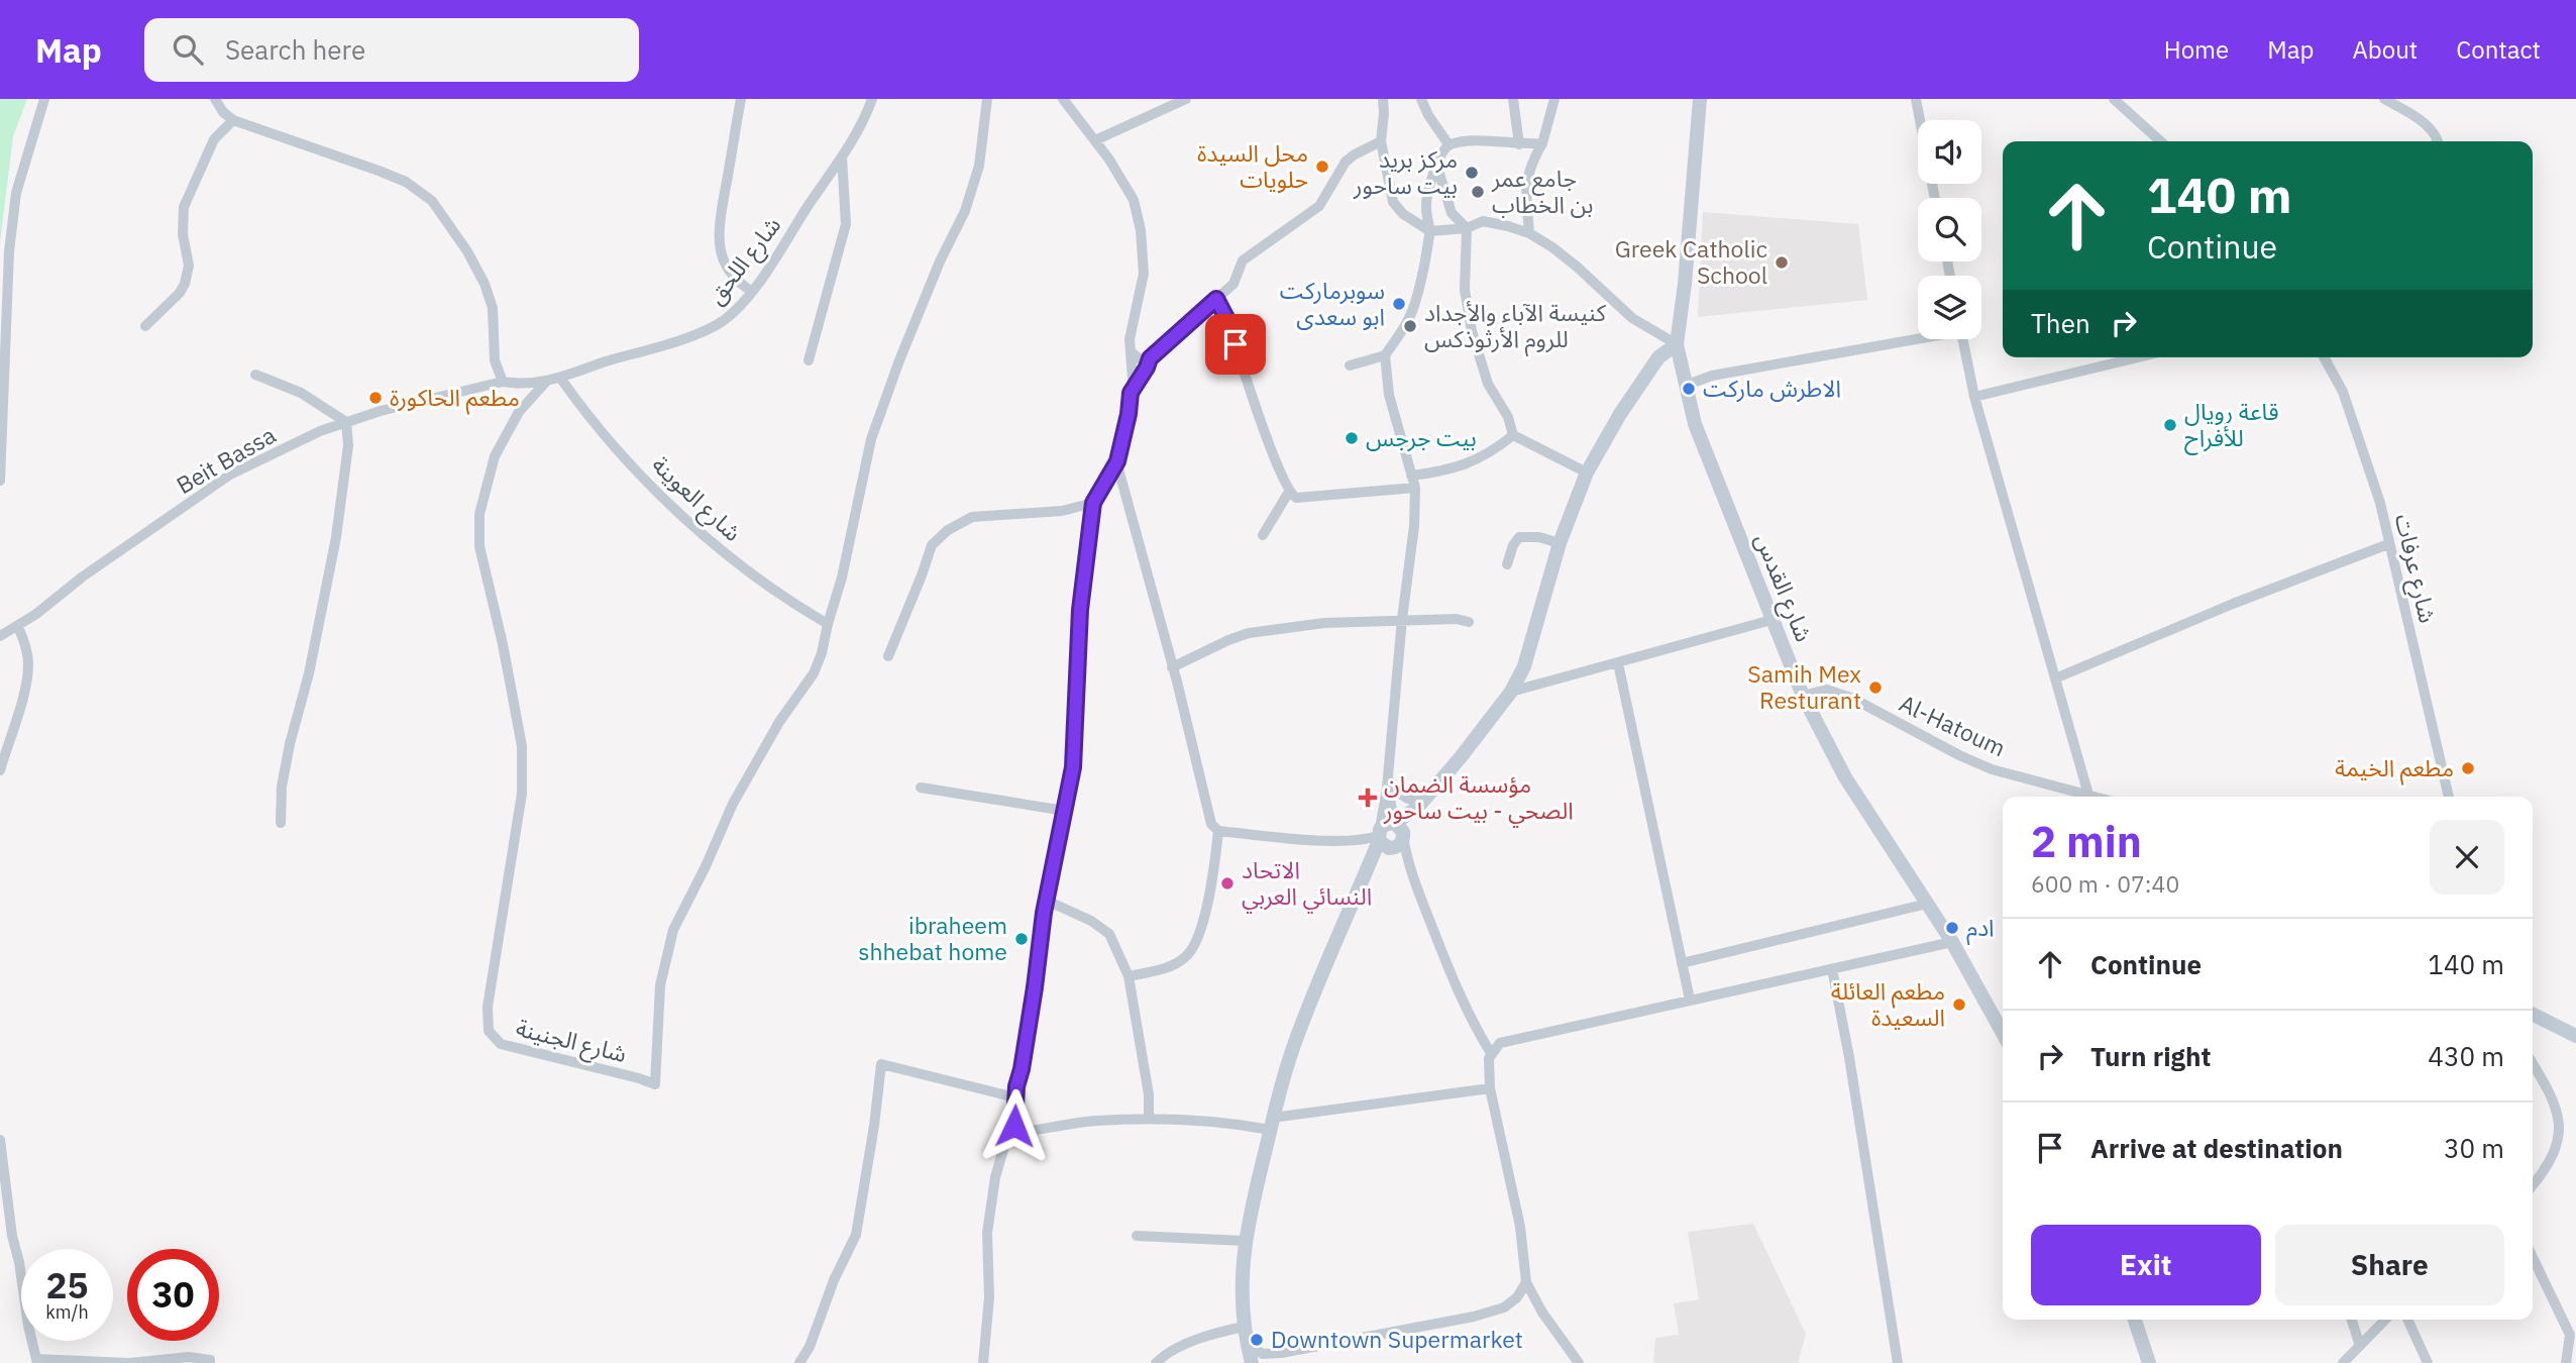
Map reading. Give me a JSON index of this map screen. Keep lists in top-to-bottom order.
{
  "streets": {
    "street": [
      "شارع اللحق",
      "Beit Bassa",
      "شارع العوينة",
      "شارع عرفات",
      "شارع القدس",
      "Al-Hatoum",
      "شارع الجنينة"
    ]
  },
  "crossings": [
    ["شارع اللحق", "Beit Bassa"],
    ["شارع اللحق", "شارع العوينة"],
    ["شارع اللحق", "شارع الجنينة"],
    ["شارع العوينة", "شارع الجنينة"],
    ["شارع القدس", "Al-Hatoum"]
  ],
  "places": {
    "other": [
      "محل السيدة حلويات",
      "مركز بريد بيت ساحور",
      "جامع عمر بن الخطاب",
      "Greek Catholic School",
      "سوبرماركت ابو سعدى",
      "كنيسة الآباء والأجداد للروم الأرثوذكس",
      "الاطرش ماركت",
      "مطعم الحاكورة",
      "قاعة رويال للأفراح",
      "بيت جرجس",
      "Samih Mex Resturant",
      "مطعم الخيمة",
      "الاتحاد النسائي العربي",
      "ادم",
      "ibraheem shhebat home",
      "مطعم العائلة السعيدة",
      "Downtown Supermarket"
    ],
    "health": ["مؤسسة الضمان الصحي - بيت ساحور"]
  },
  "page": {
    "header": "Map",
    "search": "Search here",
    "nav": [
      "Home",
      "Map",
      "About",
      "Contact"
    ],
    "turn": ["140 m", "Continue"],
    "then": "Then",
    "heading": ["2 min", "600 m · 07:40"],
    "list": [
      {
        "name": "Continue",
        "value": "140 m"
      },
      {
        "name": "Turn right",
        "value": "430 m"
      },
      {
        "name": "Arrive at destination",
        "value": "30 m"
      }
    ],
    "buttons": ["Exit", "Share"],
    "speed": "25 km/h",
    "limit": "30"
  }
}
